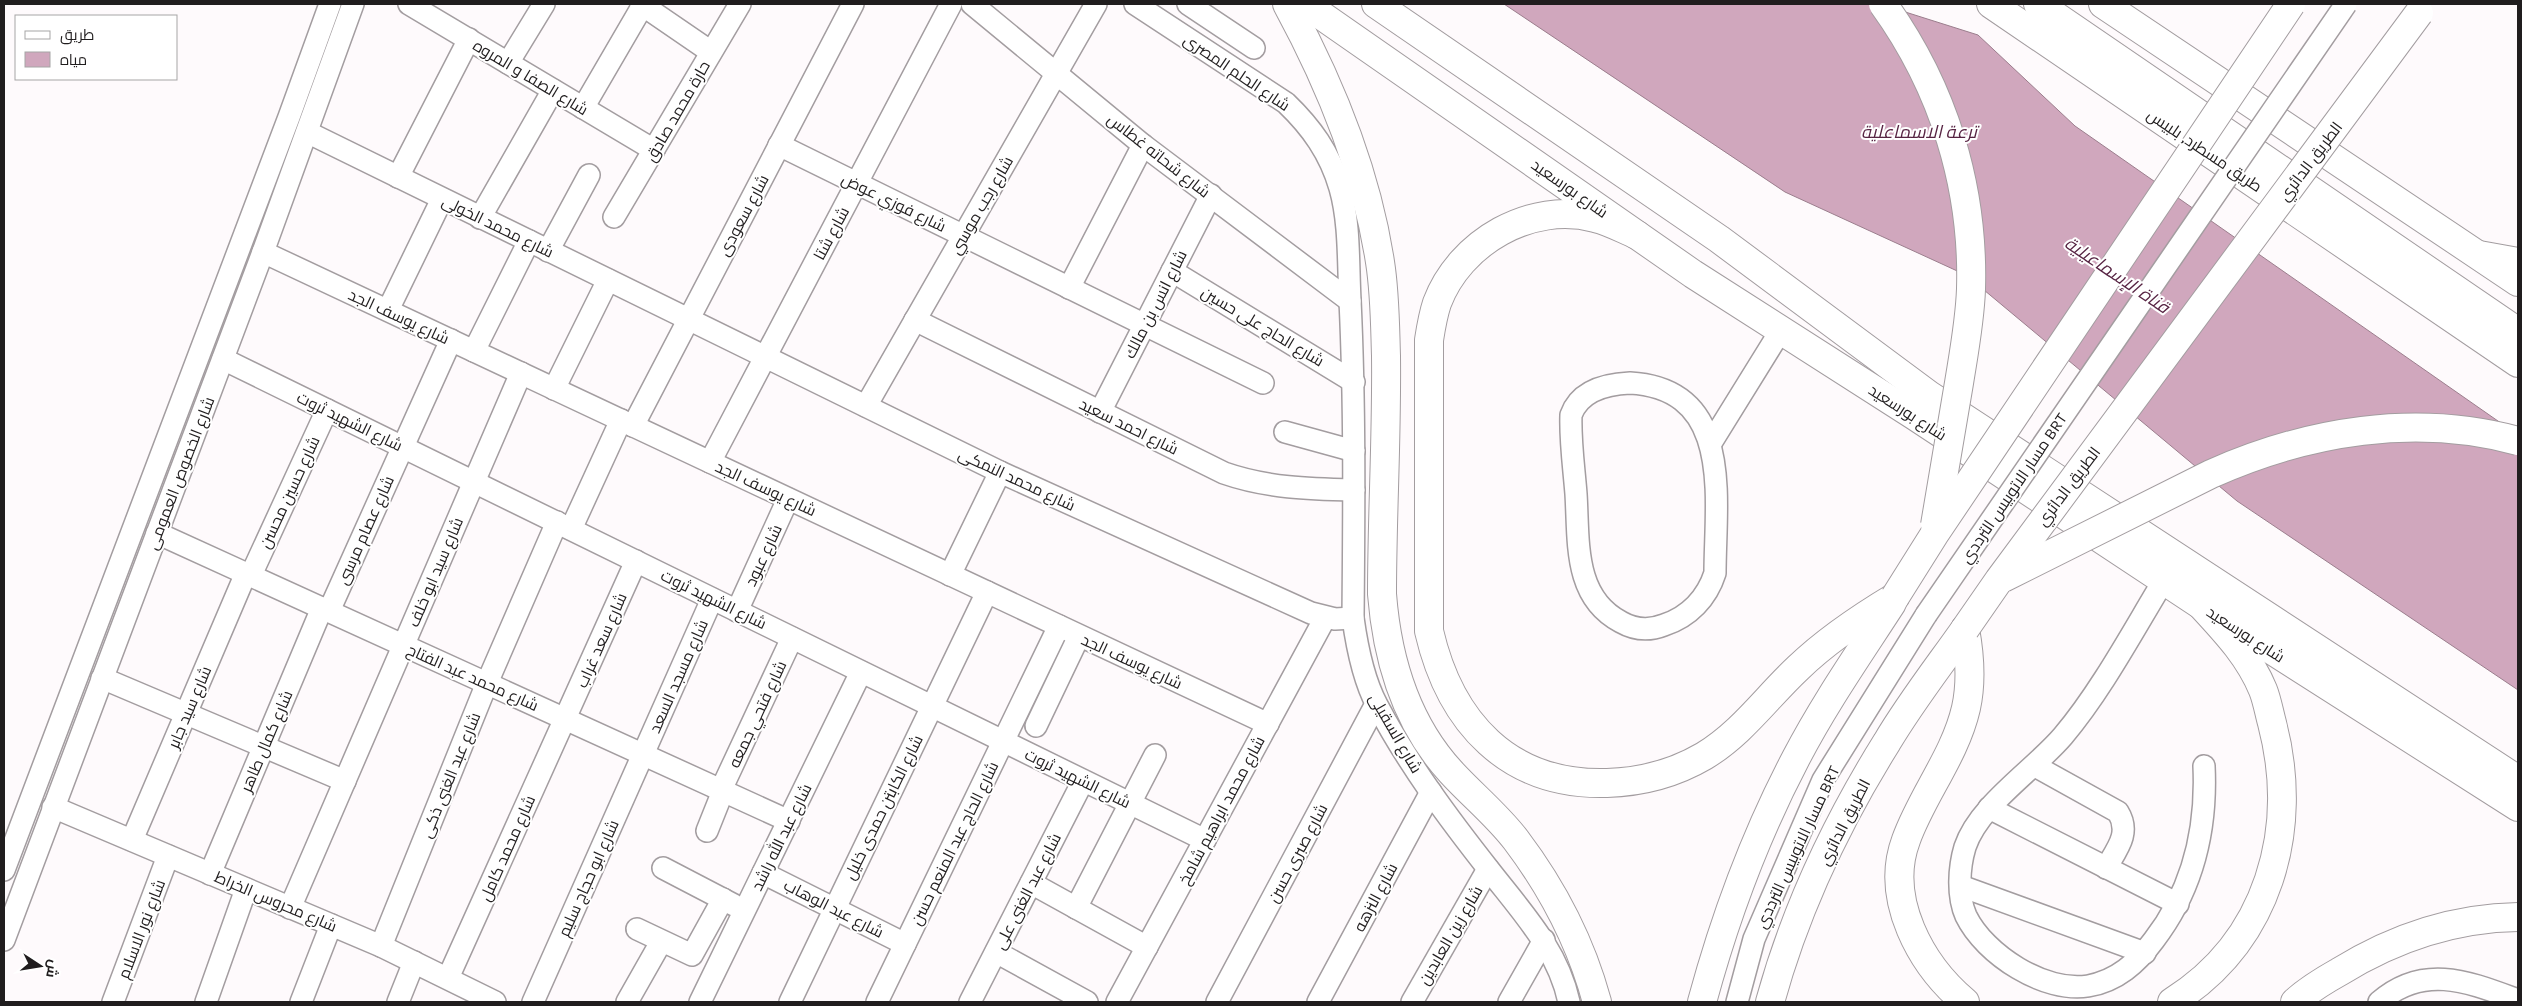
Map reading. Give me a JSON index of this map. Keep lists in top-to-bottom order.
{
  "streets": {
    "main road": ["طريق مسطرد, بلبيس", "الطريق الدائري", "شارع بورسعيد"],
    "street": [
      "شارع الحلم المصرى",
      "شارع الصفا و المروه",
      "حارة محمد صادق",
      "شارع شحاته غطاس",
      "شارع فوزي عوض",
      "شارع رجب موسي",
      "شارع سعودى",
      "شارع محمد الخولى",
      "شارع شتا",
      "شارع انس بن مالك",
      "شارع يوسف الجد",
      "شارع الحاج على حسين",
      "شارع الشهيد ثروت",
      "شارع احمد سعيد",
      "شارع الخصوص العمومى",
      "شارع محمد النمكى",
      "مسار الاتوبيس الترددي BRT",
      "شارع حسين محسن",
      "شارع عصام مرسى",
      "شارع عبود",
      "شارع سيد ابو خلف",
      "شارع سعد غراب",
      "شارع مسجد السعد",
      "شارع محمد عبد الفتاح",
      "شارع سيد جابر",
      "شارع فتحي جمعه",
      "شارع السقيلى",
      "شارع كمال طاهر",
      "شارع عبد الغنى ذكى",
      "شارع الكابتن حمدى خليل",
      "شارع محمد ابراهيم شامخ",
      "شارع عبد الله راشد",
      "شارع الحاج عبد المنعم حسن",
      "شارع محمد كامل",
      "شارع صبرى حسن",
      "شارع ابو حجاج سليم",
      "شارع عبد الغنى على",
      "شارع النزهه",
      "شارع محروس الخراط",
      "شارع عبد الوهاب",
      "شارع نور الاسلام",
      "شارع زين العابدين"
    ]
  },
  "crossings": [
    ["شارع الحلم المصرى", "شارع شحاته غطاس"],
    ["شارع الحلم المصرى", "شارع السقيلى"],
    ["شارع الصفا و المروه", "حارة محمد صادق"],
    ["شارع شحاته غطاس", "شارع رجب موسي"],
    ["شارع شحاته غطاس", "شارع انس بن مالك"],
    ["شارع شحاته غطاس", "شارع السقيلى"],
    ["شارع فوزي عوض", "شارع رجب موسي"],
    ["شارع فوزي عوض", "شارع سعودى"],
    ["شارع فوزي عوض", "شارع شتا"],
    ["شارع فوزي عوض", "شارع انس بن مالك"],
    ["شارع رجب موسي", "شارع احمد سعيد"],
    ["شارع رجب موسي", "شارع محمد النمكى"],
    ["شارع سعودى", "شارع محمد الخولى"],
    ["شارع سعودى", "شارع يوسف الجد"],
    ["شارع سعودى", "شارع الشهيد ثروت"],
    ["شارع سعودى", "شارع محمد النمكى"],
    ["شارع سعودى", "شارع عبد الغنى ذكى"],
    ["شارع محمد الخولى", "شارع الخصوص العمومى"],
    ["شارع محمد الخولى", "شارع محمد النمكى"],
    ["شارع شتا", "شارع يوسف الجد"],
    ["شارع شتا", "شارع محمد النمكى"],
    ["شارع انس بن مالك", "شارع الحاج على حسين"],
    ["شارع انس بن مالك", "شارع احمد سعيد"],
    ["شارع يوسف الجد", "شارع الخصوص العمومى"],
    ["شارع يوسف الجد", "شارع عصام مرسى"],
    ["شارع يوسف الجد", "شارع عبود"],
    ["شارع يوسف الجد", "شارع سيد ابو خلف"],
    ["شارع يوسف الجد", "شارع الكابتن حمدى خليل"],
    ["شارع يوسف الجد", "شارع محمد ابراهيم شامخ"],
    ["شارع يوسف الجد", "شارع الحاج عبد المنعم حسن"],
    ["شارع الحاج على حسين", "شارع السقيلى"],
    ["شارع الشهيد ثروت", "شارع الخصوص العمومى"],
    ["شارع الشهيد ثروت", "شارع حسين محسن"],
    ["شارع الشهيد ثروت", "شارع عصام مرسى"],
    ["شارع الشهيد ثروت", "شارع عبود"],
    ["شارع الشهيد ثروت", "شارع سيد ابو خلف"],
    ["شارع الشهيد ثروت", "شارع سعد غراب"],
    ["شارع الشهيد ثروت", "شارع مسجد السعد"],
    ["شارع الشهيد ثروت", "شارع فتحي جمعه"],
    ["شارع الشهيد ثروت", "شارع عبد الغنى ذكى"],
    ["شارع الشهيد ثروت", "شارع الكابتن حمدى خليل"],
    ["شارع الشهيد ثروت", "شارع محمد ابراهيم شامخ"],
    ["شارع الشهيد ثروت", "شارع عبد الله راشد"],
    ["شارع الشهيد ثروت", "شارع الحاج عبد المنعم حسن"],
    ["شارع الشهيد ثروت", "شارع عبد الغنى على"],
    ["شارع احمد سعيد", "شارع السقيلى"],
    ["شارع الخصوص العمومى", "شارع محمد عبد الفتاح"],
    ["شارع الخصوص العمومى", "شارع محروس الخراط"],
    ["شارع محمد النمكى", "شارع السقيلى"],
    ["شارع محمد النمكى", "شارع محمد ابراهيم شامخ"],
    ["شارع حسين محسن", "شارع محمد عبد الفتاح"],
    ["شارع حسين محسن", "شارع سيد جابر"],
    ["شارع عصام مرسى", "شارع محمد عبد الفتاح"],
    ["شارع عصام مرسى", "شارع كمال طاهر"],
    ["شارع سيد ابو خلف", "شارع محمد عبد الفتاح"],
    ["شارع سيد ابو خلف", "شارع محروس الخراط"],
    ["شارع سعد غراب", "شارع محمد عبد الفتاح"],
    ["شارع سعد غراب", "شارع محمد كامل"],
    ["شارع مسجد السعد", "شارع محمد عبد الفتاح"],
    ["شارع مسجد السعد", "شارع ابو حجاج سليم"],
    ["شارع محمد عبد الفتاح", "شارع سيد جابر"],
    ["شارع محمد عبد الفتاح", "شارع فتحي جمعه"],
    ["شارع محمد عبد الفتاح", "شارع كمال طاهر"],
    ["شارع محمد عبد الفتاح", "شارع عبد الغنى ذكى"],
    ["شارع محمد عبد الفتاح", "شارع عبد الله راشد"],
    ["شارع محمد عبد الفتاح", "شارع محمد كامل"],
    ["شارع محمد عبد الفتاح", "شارع ابو حجاج سليم"],
    ["شارع سيد جابر", "شارع محروس الخراط"],
    ["شارع السقيلى", "شارع صبرى حسن"],
    ["شارع السقيلى", "شارع النزهه"],
    ["شارع السقيلى", "شارع زين العابدين"],
    ["شارع كمال طاهر", "شارع محروس الخراط"],
    ["شارع عبد الغنى ذكى", "شارع محروس الخراط"],
    ["شارع الكابتن حمدى خليل", "شارع عبد الوهاب"],
    ["شارع عبد الله راشد", "شارع عبد الوهاب"],
    ["شارع الحاج عبد المنعم حسن", "شارع عبد الوهاب"],
    ["شارع محمد كامل", "شارع محروس الخراط"],
    ["شارع محروس الخراط", "شارع نور الاسلام"]
  ],
  "water": ["ترعة الاسماعلية", "قناة الإسماعيلية"],
  "legend": ["طريق", "مياه"],
  "north": "right"
}
